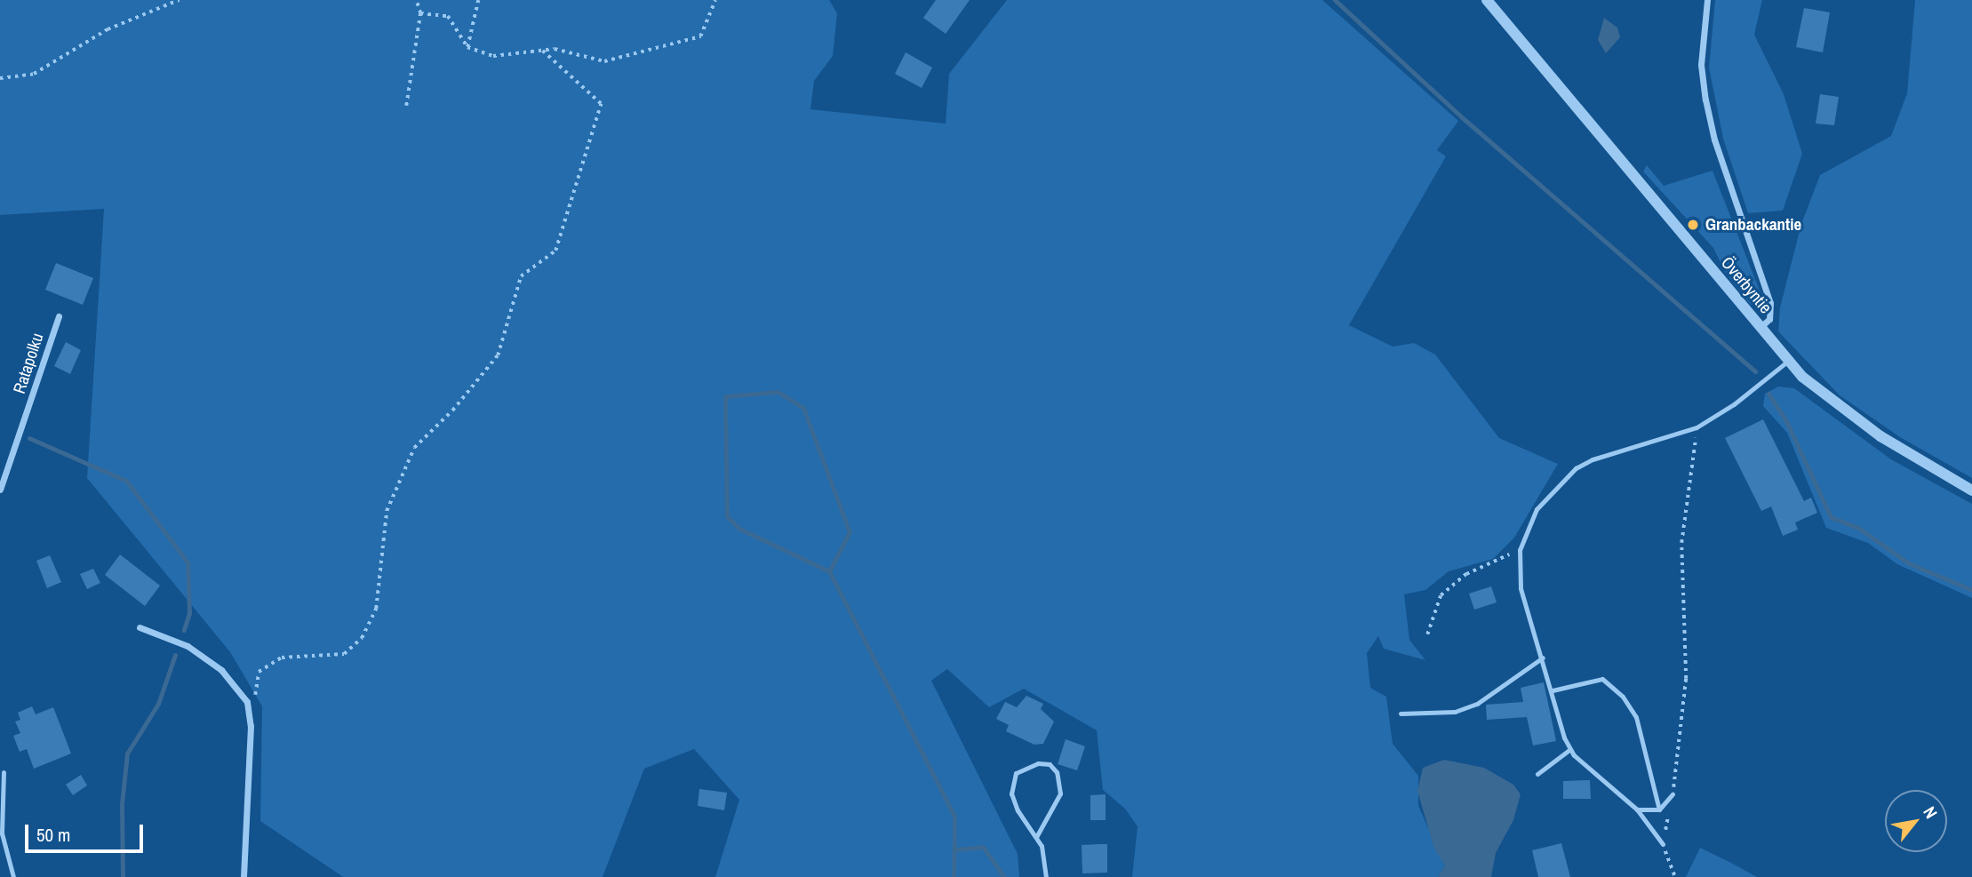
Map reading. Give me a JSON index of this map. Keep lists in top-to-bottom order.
{
  "streets": {
    "street": ["Överbyntie", "Ratapolku"]
  },
  "places": ["Granbackantie"],
  "scale_bar": "50 m",
  "north": "top right"
}
